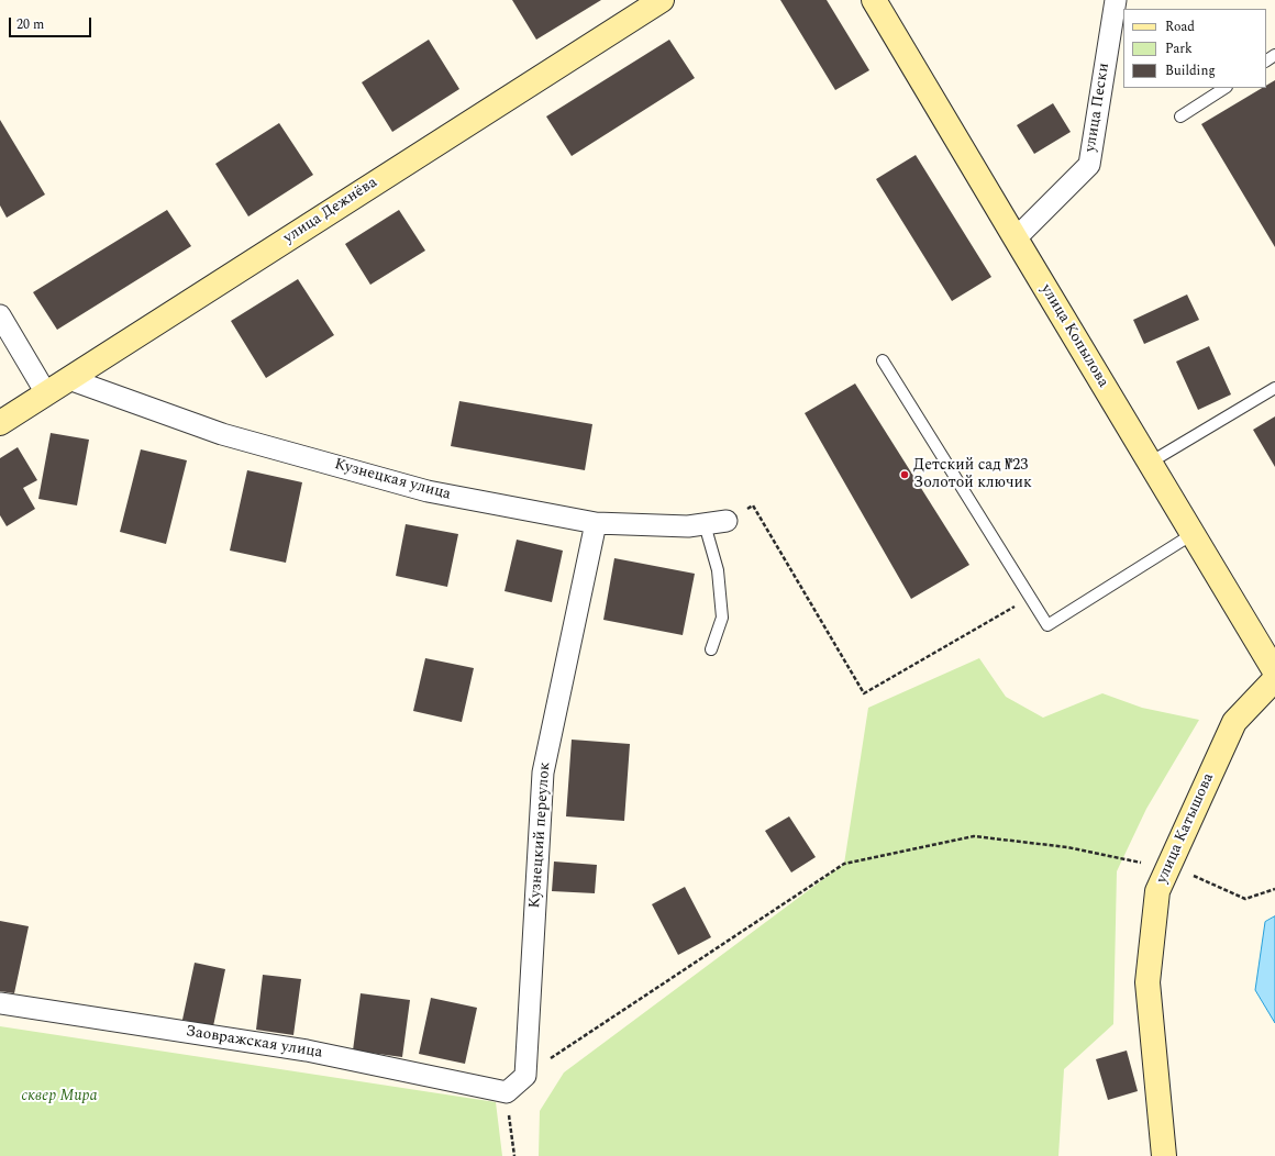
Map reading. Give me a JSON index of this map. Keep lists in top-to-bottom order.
{
  "streets": {
    "street": [
      "улица Пески",
      "улица Дежнёва",
      "улица Копылова",
      "Кузнецкая улица",
      "улица Катышова",
      "Кузнецкий переулок",
      "Заовражская улица"
    ]
  },
  "crossings": [
    ["улица Пески", "улица Копылова"],
    ["улица Дежнёва", "Кузнецкая улица"],
    ["Кузнецкая улица", "Кузнецкий переулок"]
  ],
  "parks": ["сквер Мира"],
  "places": ["Детский сад №23 Золотой ключик"],
  "legend": ["Road", "Park", "Building"],
  "scale_bar": "20 m"
}
